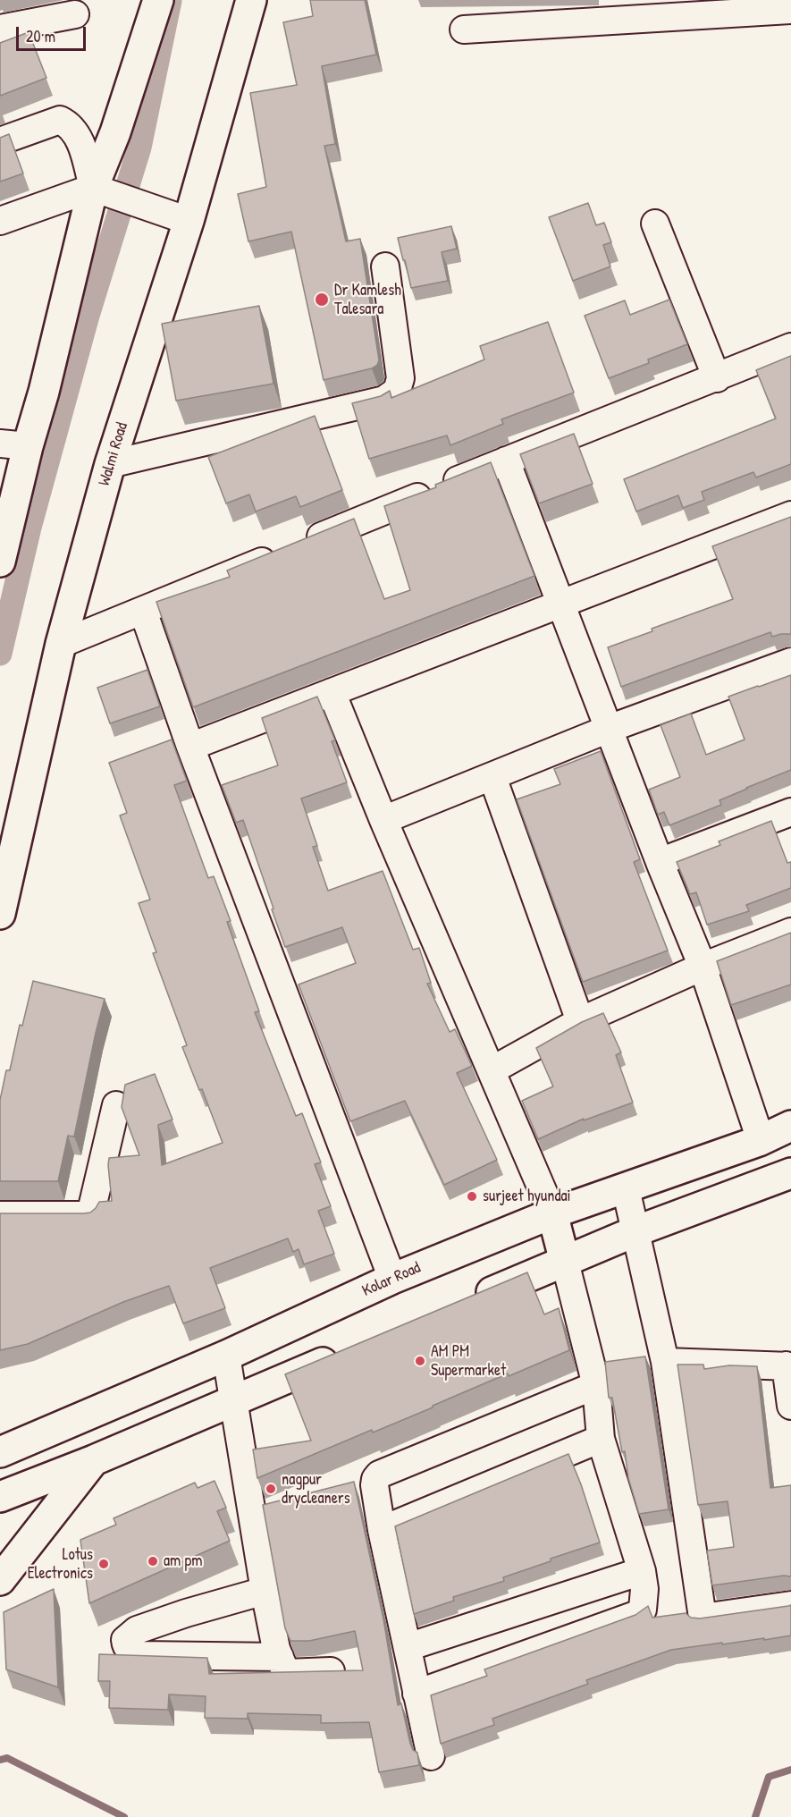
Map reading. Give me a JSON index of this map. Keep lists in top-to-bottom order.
{
  "streets": {
    "main road": ["Walmi Road", "Kolar Road"]
  },
  "places": [
    "Dr Kamlesh Talesara",
    "surjeet hyundai",
    "AM PM Supermarket",
    "nagpur drycleaners",
    "am pm",
    "Lotus Electronics"
  ],
  "scale_bar": "20 m"
}
